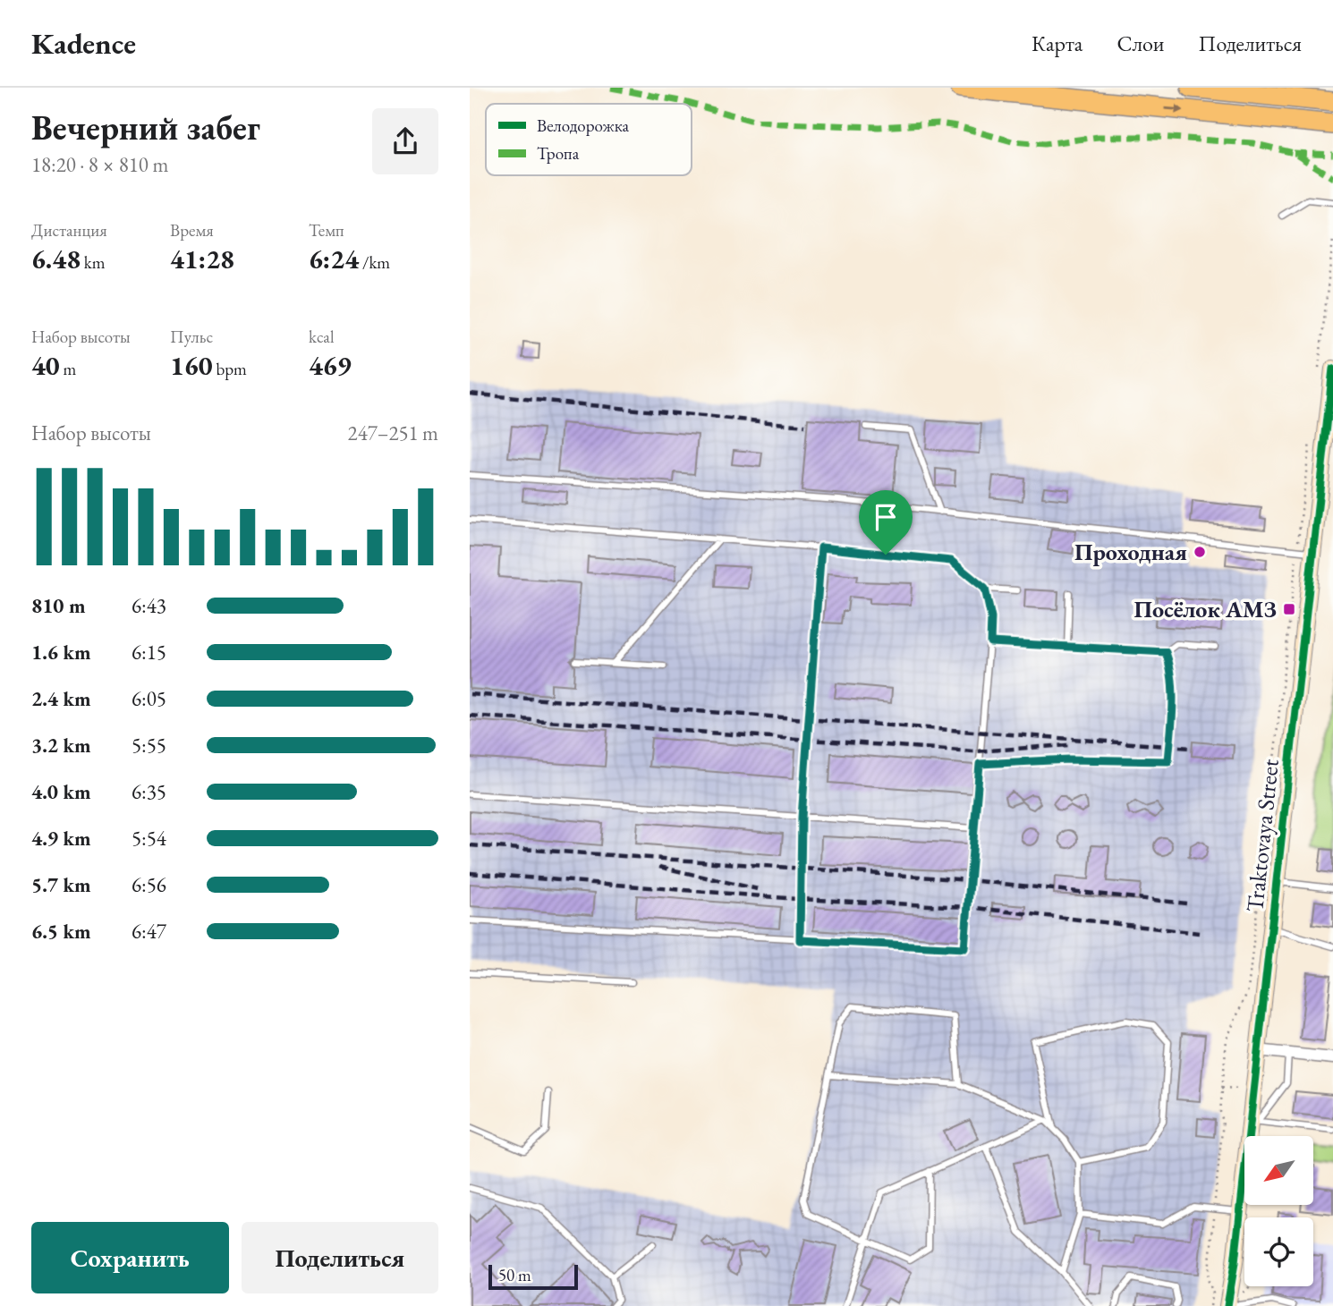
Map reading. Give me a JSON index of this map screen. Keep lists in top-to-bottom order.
{
  "streets": {
    "street": ["Traktovaya Street"]
  },
  "places": {
    "other": ["Проходная"],
    "transit": ["Посёлок АМЗ"]
  },
  "legend": ["Велодорожка", "Тропа"],
  "scale_bar": "50 m",
  "north": "bottom left",
  "page": {
    "header": "Kadence",
    "nav": ["Карта", "Слои", "Поделиться"],
    "heading": ["Вечерний забег", "18:20 · 8 × 810 m"],
    "stats": [
      ["Дистанция", "6.48 km"],
      ["Время", "41:28"],
      ["Темп", "6:24 /km"],
      ["Набор высоты", "40 m"],
      ["Пульс", "160 bpm"],
      ["kcal", "469"]
    ],
    "chart": ["Набор высоты", "247–251 m"],
    "list": [
      {
        "name": "810 m",
        "note": "6:43"
      },
      {
        "name": "1.6 km",
        "note": "6:15"
      },
      {
        "name": "2.4 km",
        "note": "6:05"
      },
      {
        "name": "3.2 km",
        "note": "5:55"
      },
      {
        "name": "4.0 km",
        "note": "6:35"
      },
      {
        "name": "4.9 km",
        "note": "5:54"
      },
      {
        "name": "5.7 km",
        "note": "6:56"
      },
      {
        "name": "6.5 km",
        "note": "6:47"
      }
    ],
    "buttons": ["Сохранить", "Поделиться"],
    "scale": "50 m"
  }
}
